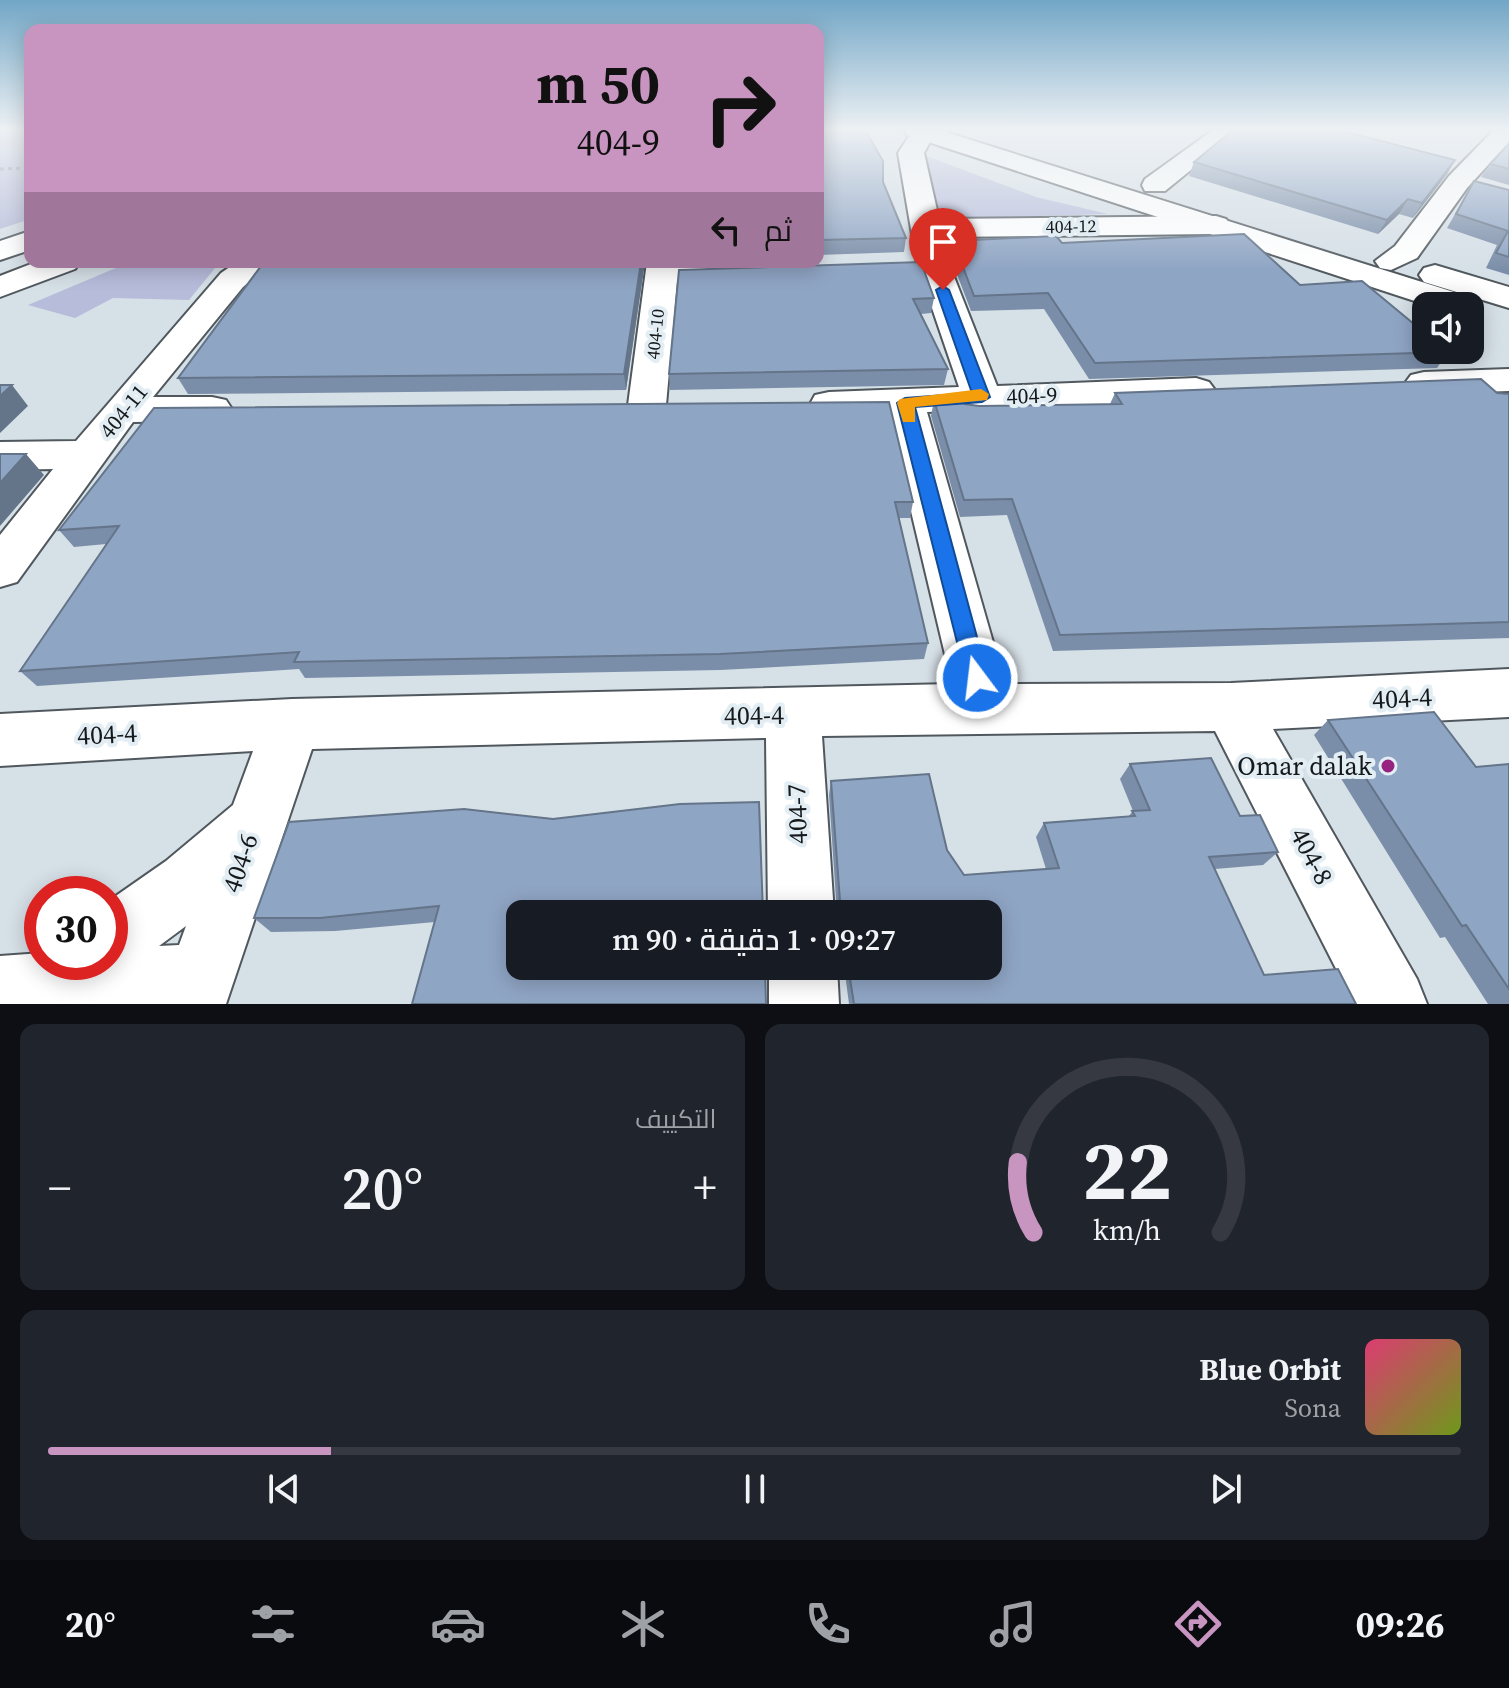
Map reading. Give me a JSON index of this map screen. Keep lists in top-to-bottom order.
{
  "streets": {
    "street": [
      "404-12",
      "404-10",
      "404-9",
      "404-11",
      "404-4",
      "404-7",
      "404-8",
      "404-6"
    ]
  },
  "crossings": [
    ["404-4", "404-7"],
    ["404-4", "404-8"],
    ["404-4", "404-6"]
  ],
  "places": ["Omar dalak"],
  "page": {
    "turn": ["50 m", "404-9"],
    "then": "ثم",
    "limit": "30",
    "trip": "09:27 · 1 دقيقة · 90 m",
    "tile": "التكييف",
    "heat": ["−", "20°", "+"],
    "song": ["Blue Orbit", "Sona"],
    "tabs": ["09:26", "20°"],
    "gauge": ["22", "km/h"]
  }
}
